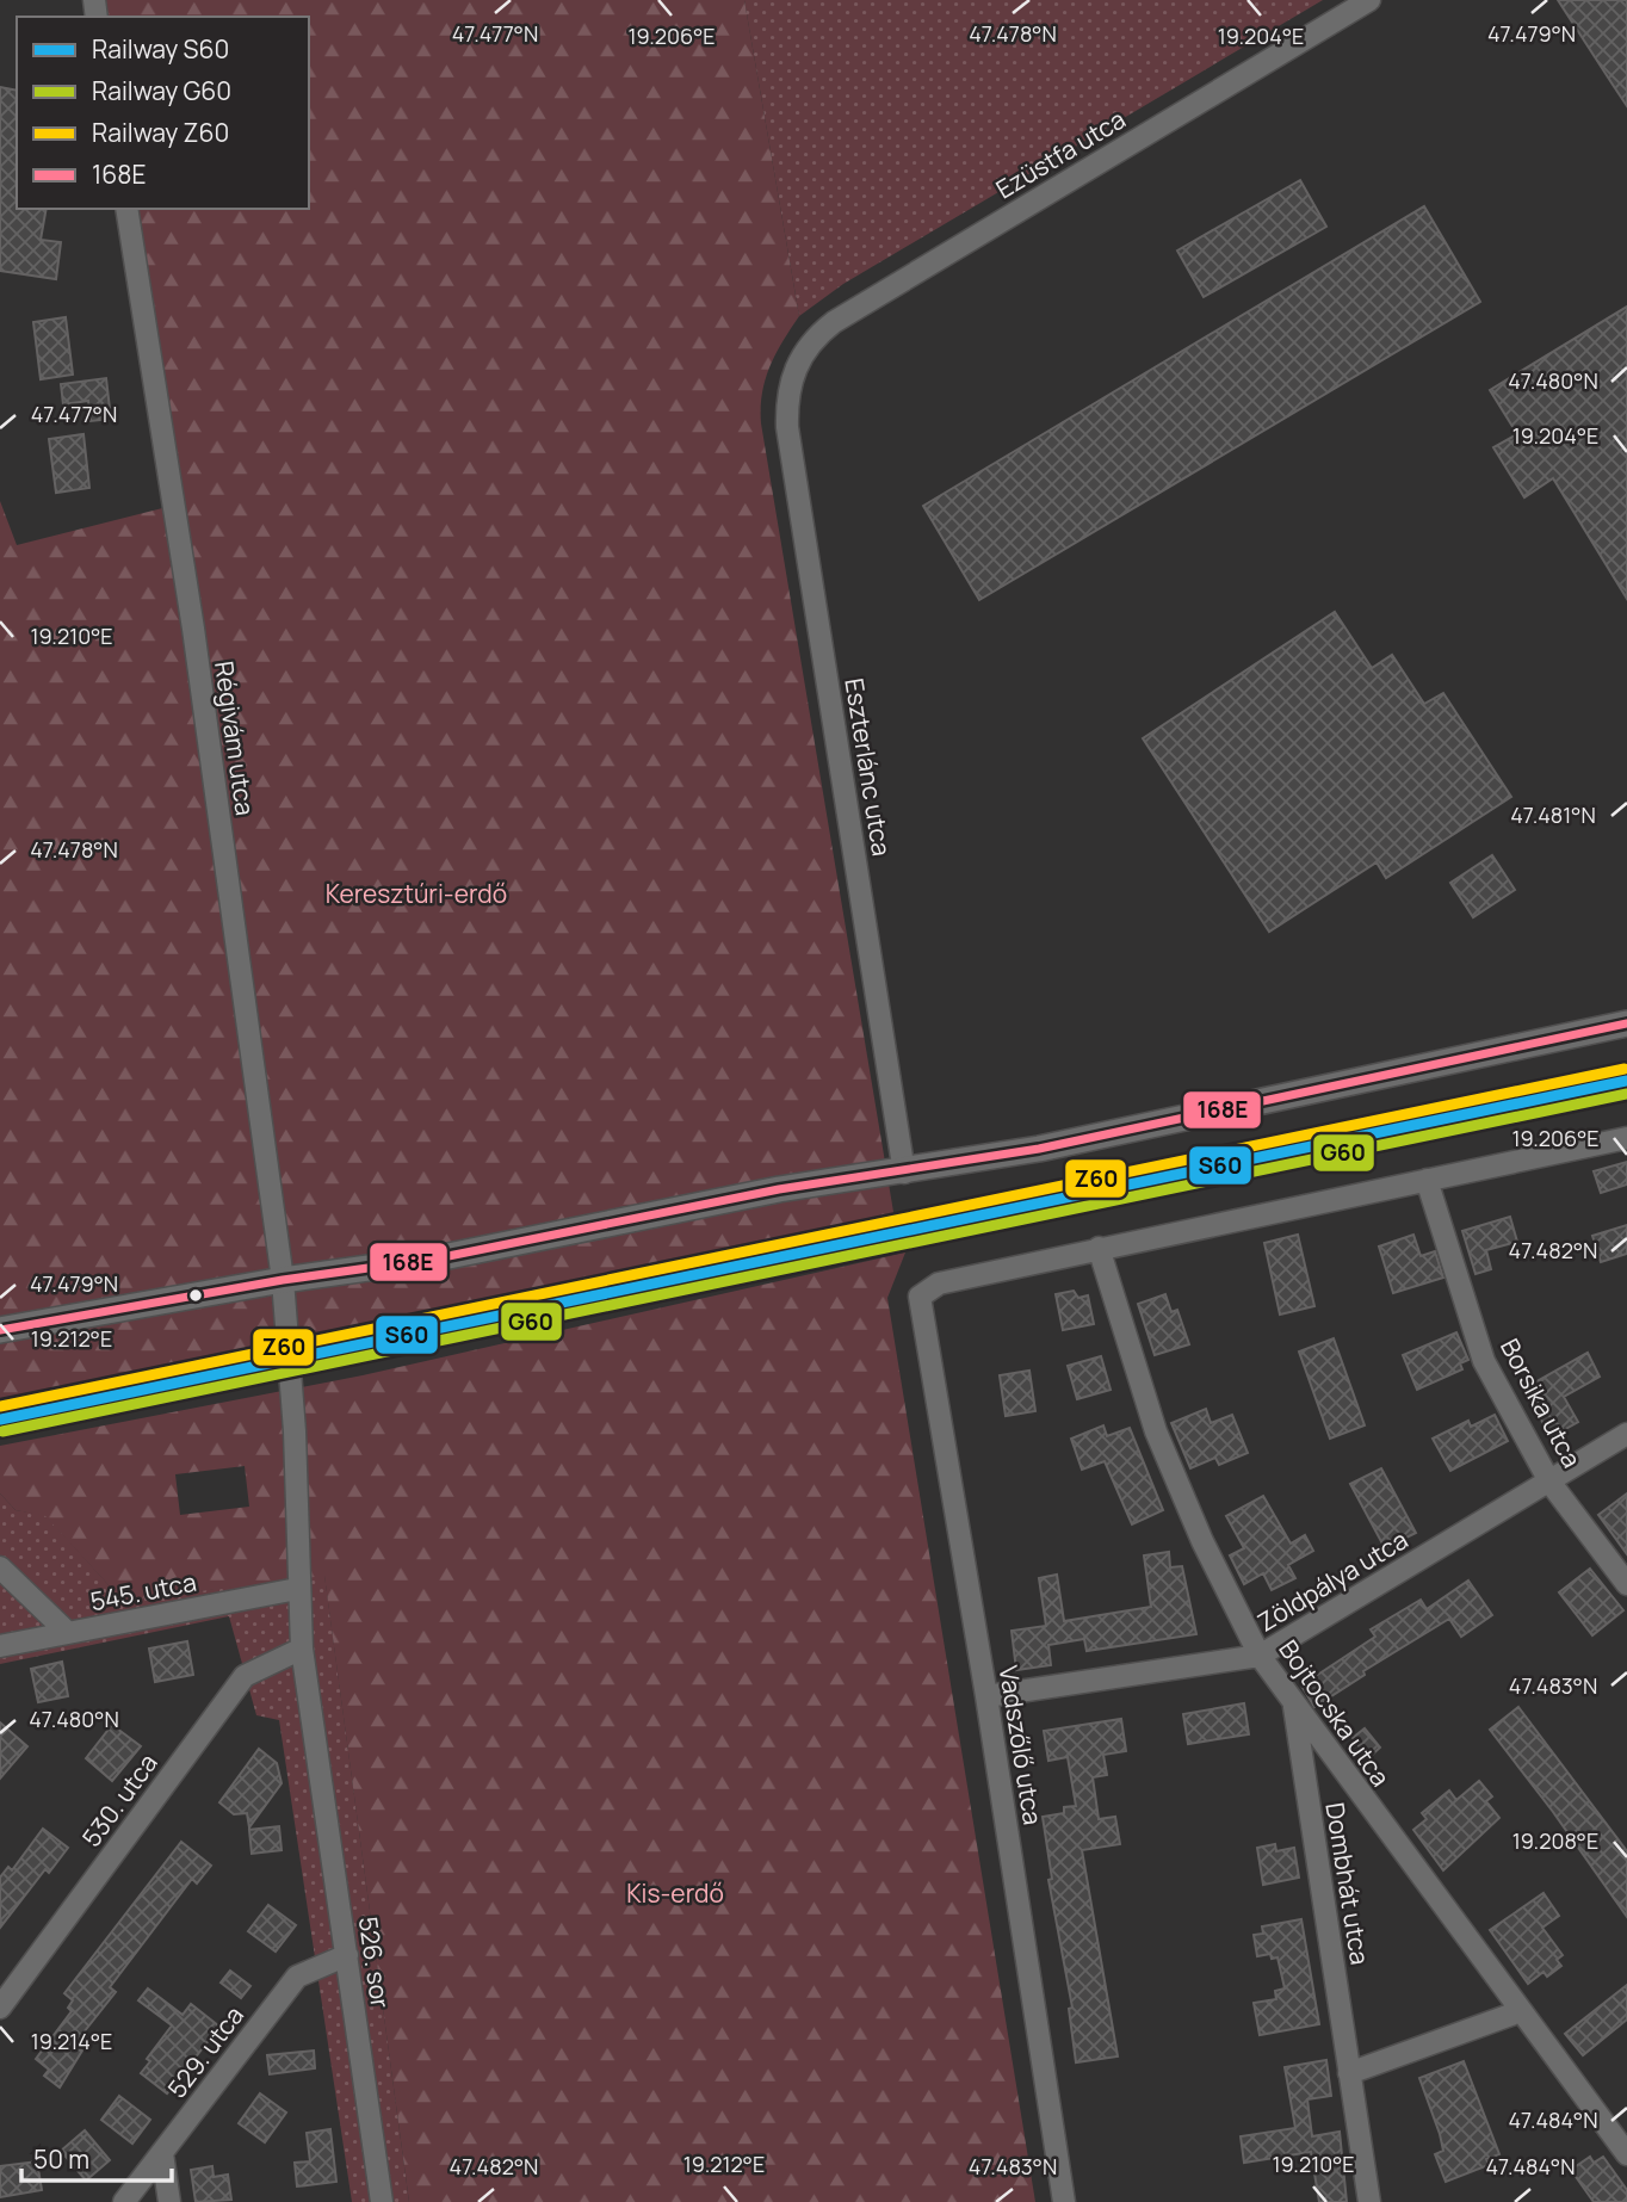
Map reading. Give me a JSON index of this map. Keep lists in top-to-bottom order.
{
  "streets": {
    "street": [
      "Ezüstfa utca",
      "Régivám utca",
      "Eszterlánc utca",
      "Borsika utca",
      "Zöldpálya utca",
      "545. utca",
      "Bojtocska utca",
      "Vadszőlő utca",
      "530. utca",
      "Dombhát utca",
      "526. sor",
      "529. utca"
    ]
  },
  "crossings": [
    ["Ezüstfa utca", "Eszterlánc utca"],
    ["Régivám utca", "526. sor"],
    ["Borsika utca", "Zöldpálya utca"],
    ["Zöldpálya utca", "Bojtocska utca"],
    ["Zöldpálya utca", "Vadszőlő utca"],
    ["545. utca", "526. sor"],
    ["Bojtocska utca", "Vadszőlő utca"],
    ["Bojtocska utca", "Dombhát utca"],
    ["530. utca", "526. sor"],
    ["526. sor", "529. utca"]
  ],
  "parks": ["Keresztúri-erdő", "Kis-erdő"],
  "lines": [
    "transit line 168E",
    "rail line Z60",
    "rail line S60",
    "rail line G60"
  ],
  "legend": [
    "Railway S60",
    "Railway G60",
    "Railway Z60",
    "168E"
  ],
  "scale_bar": "50 m",
  "coordinates": [
    "47.477°N",
    "47.478°N",
    "47.479°N",
    "19.206°E",
    "19.204°E",
    "47.480°N",
    "19.210°E",
    "47.481°N",
    "47.482°N",
    "19.212°E",
    "47.483°N",
    "19.208°E",
    "19.214°E",
    "47.484°N"
  ]
}
